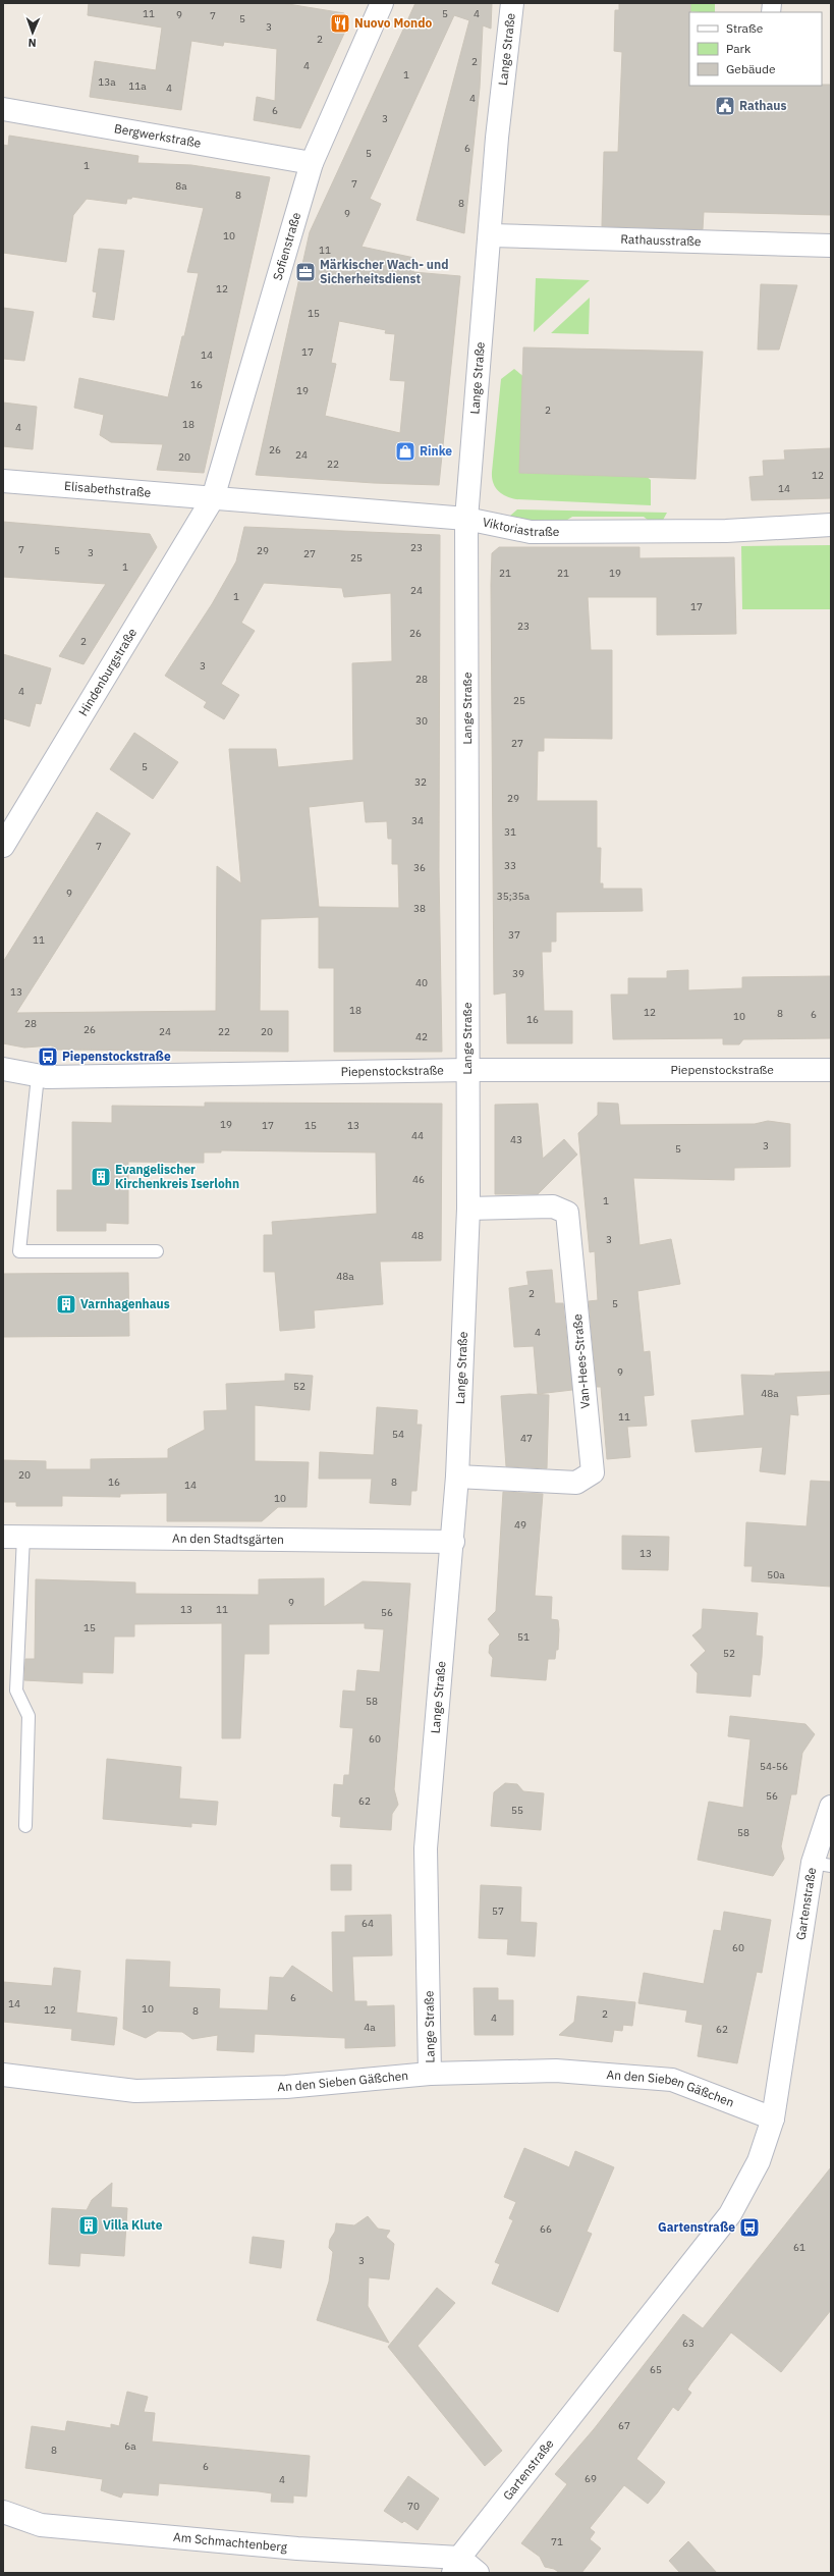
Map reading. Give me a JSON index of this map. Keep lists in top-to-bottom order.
{
  "streets": {
    "street": [
      "Lange Straße",
      "Bergwerkstraße",
      "Rathausstraße",
      "Sofienstraße",
      "Elisabethstraße",
      "Viktoriastraße",
      "Hindenburgstraße",
      "Piepenstockstraße",
      "Van-Hees-Straße",
      "An den Stadtsgärten",
      "Gartenstraße",
      "An den Sieben Gäßchen",
      "Am Schmachtenberg"
    ]
  },
  "crossings": [
    ["Lange Straße", "Rathausstraße"],
    ["Lange Straße", "Viktoriastraße"],
    ["Lange Straße", "Piepenstockstraße"],
    ["Lange Straße", "Van-Hees-Straße"],
    ["Lange Straße", "An den Stadtsgärten"],
    ["Lange Straße", "An den Sieben Gäßchen"],
    ["Bergwerkstraße", "Sofienstraße"],
    ["Sofienstraße", "Elisabethstraße"],
    ["Sofienstraße", "Viktoriastraße"],
    ["Sofienstraße", "Hindenburgstraße"],
    ["Elisabethstraße", "Viktoriastraße"],
    ["Elisabethstraße", "Hindenburgstraße"],
    ["Viktoriastraße", "Hindenburgstraße"],
    ["Gartenstraße", "An den Sieben Gäßchen"],
    ["Gartenstraße", "Am Schmachtenberg"]
  ],
  "places": {
    "restaurant": ["Nuovo Mondo"],
    "public building": ["Rathaus"],
    "office": ["Märkischer Wach- und Sicherheitsdienst"],
    "shop": ["Rinke"],
    "bus stop": ["Piepenstockstraße", "Gartenstraße"],
    "building": ["Evangelischer Kirchenkreis Iserlohn", "Varnhagenhaus", "Villa Klute"]
  },
  "house_numbers": [
    "11",
    "5",
    "4",
    "9",
    "7",
    "5",
    "3",
    "2",
    "2",
    "4",
    "1",
    "13a",
    "11a",
    "4",
    "4",
    "6",
    "3",
    "6",
    "5",
    "1",
    "7",
    "8a",
    "8",
    "8",
    "9",
    "10",
    "11",
    "12",
    "15",
    "17",
    "14",
    "16",
    "19",
    "2",
    "18",
    "4",
    "26",
    "24",
    "20",
    "22",
    "12",
    "14",
    "23",
    "7",
    "5",
    "29",
    "3",
    "27",
    "25",
    "1",
    "21",
    "21",
    "19",
    "24",
    "1",
    "17",
    "23",
    "26",
    "2",
    "3",
    "28",
    "4",
    "25",
    "30",
    "27",
    "5",
    "32",
    "29",
    "34",
    "31",
    "7",
    "33",
    "36",
    "9",
    "35;35a",
    "38",
    "37",
    "11",
    "39",
    "40",
    "13",
    "18",
    "12",
    "8",
    "6",
    "10",
    "16",
    "28",
    "26",
    "24",
    "22",
    "20",
    "42",
    "19",
    "17",
    "15",
    "13",
    "44",
    "43",
    "3",
    "5",
    "46",
    "1",
    "48",
    "3",
    "48a",
    "2",
    "5",
    "4",
    "9",
    "52",
    "48a",
    "11",
    "54",
    "47",
    "20",
    "16",
    "8",
    "14",
    "10",
    "49",
    "13",
    "50a",
    "9",
    "13",
    "11",
    "56",
    "15",
    "51",
    "52",
    "58",
    "60",
    "54-56",
    "56",
    "62",
    "55",
    "58",
    "57",
    "64",
    "60",
    "6",
    "14",
    "10",
    "12",
    "8",
    "2",
    "4",
    "4a",
    "62",
    "66",
    "61",
    "3",
    "63",
    "65",
    "67",
    "6a",
    "8",
    "6",
    "69",
    "4",
    "70",
    "71"
  ],
  "legend": ["Straße", "Park", "Gebäude"],
  "north": "bottom"
}
